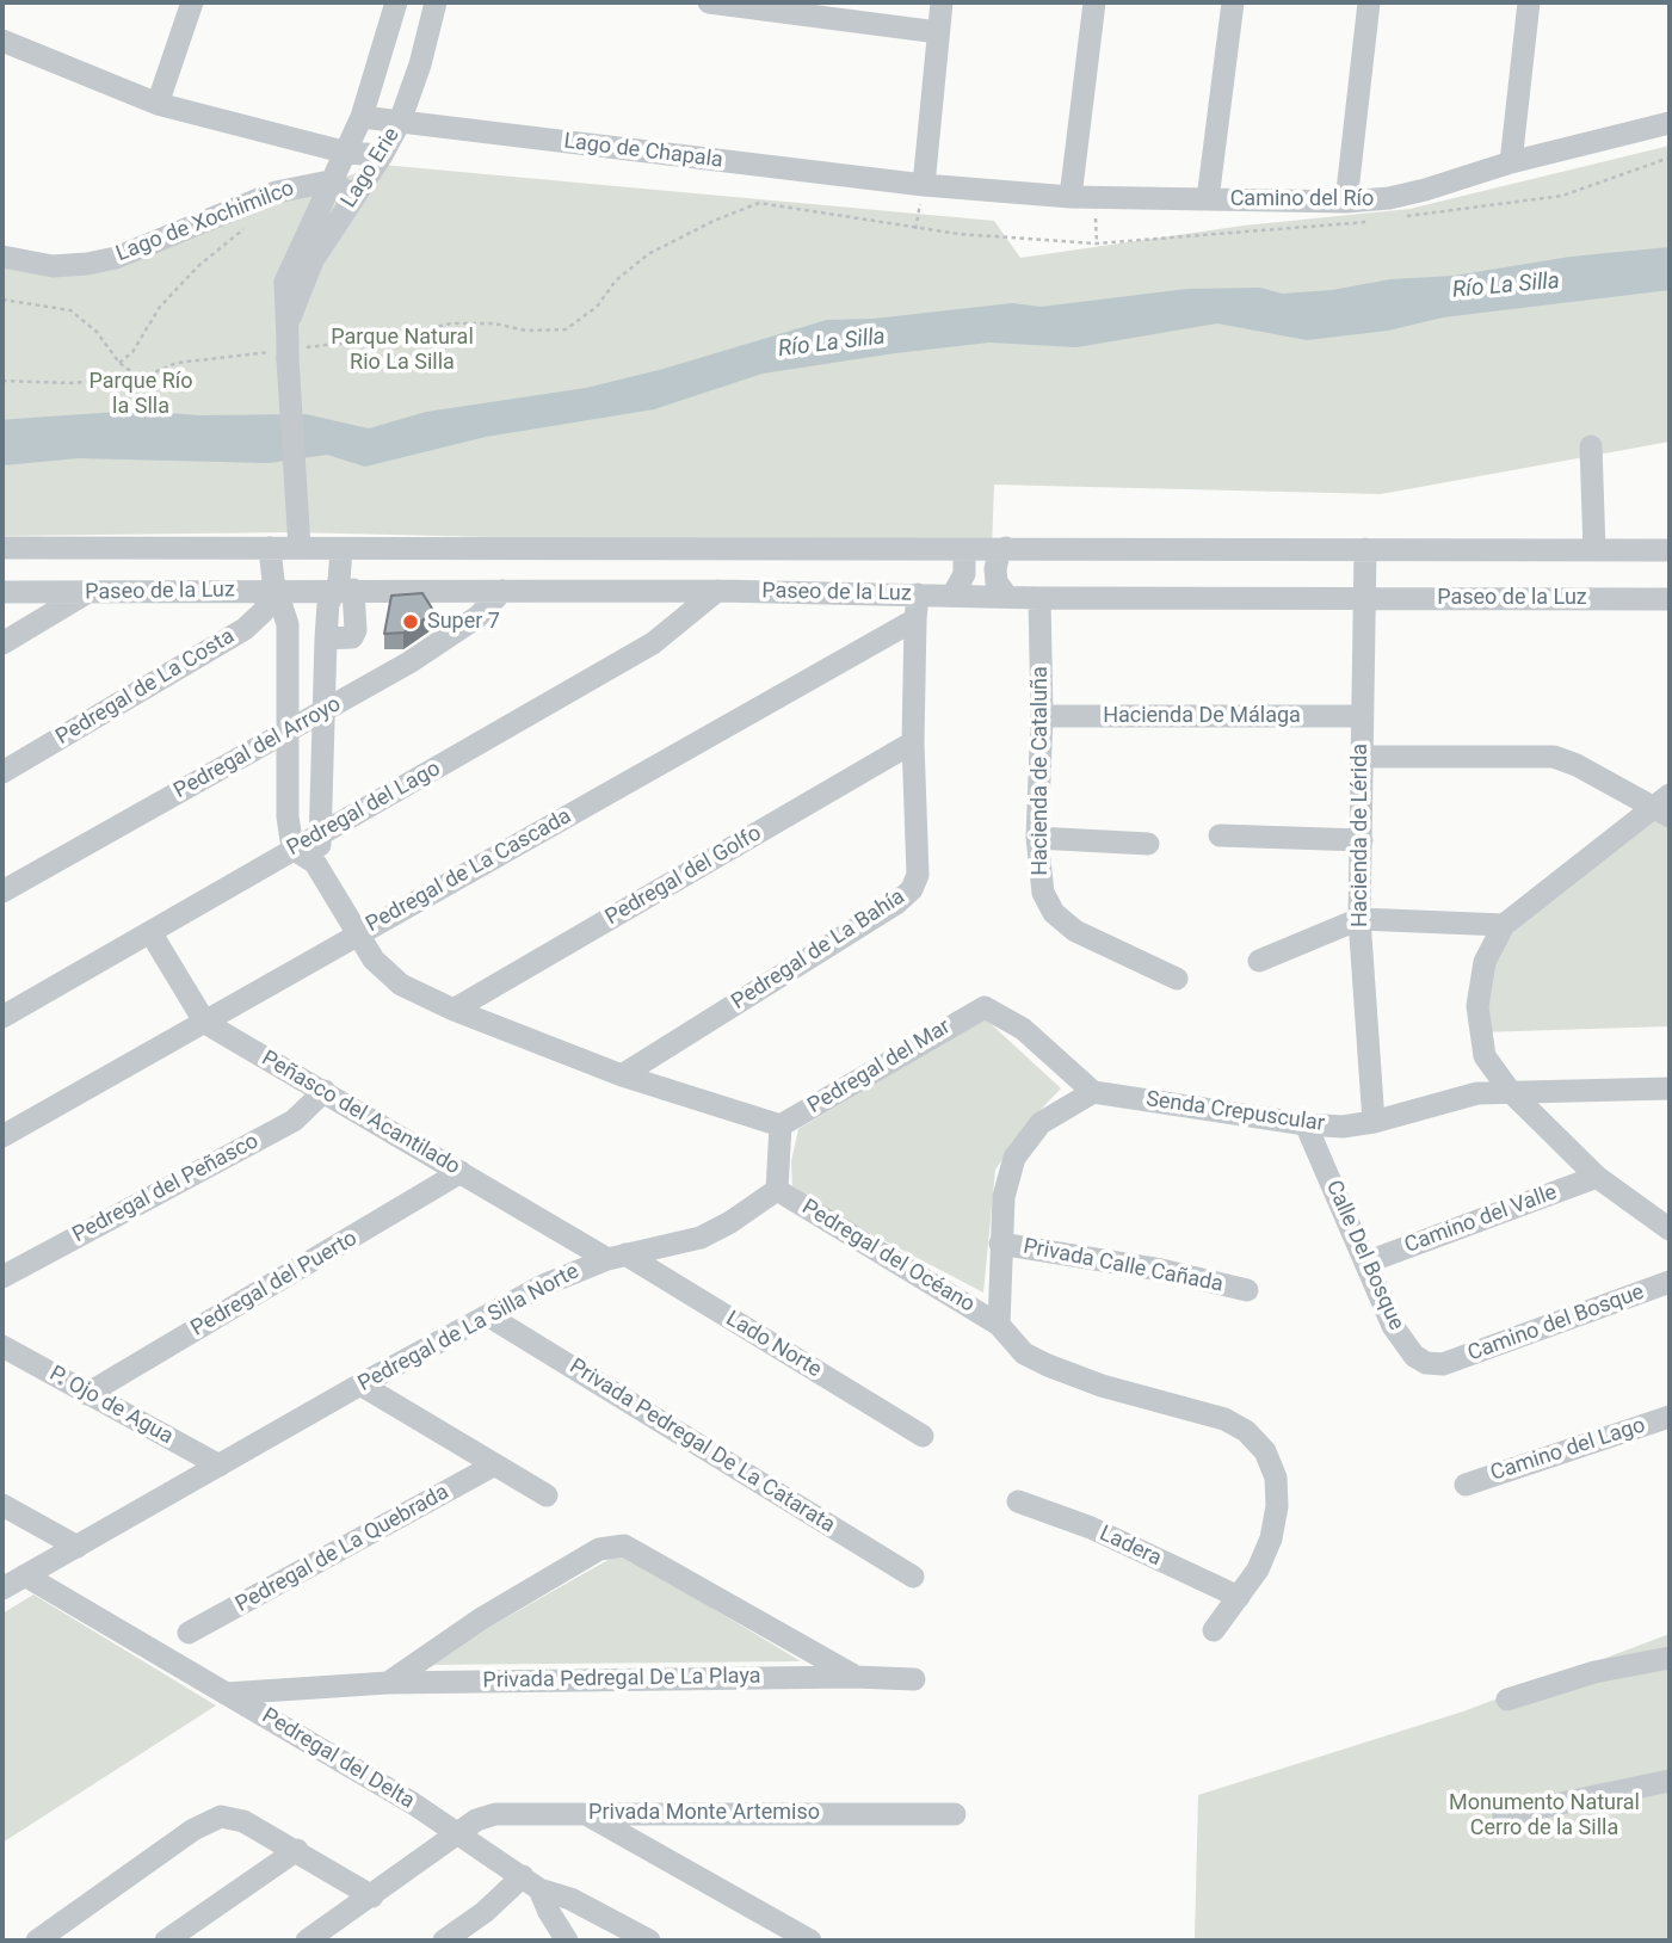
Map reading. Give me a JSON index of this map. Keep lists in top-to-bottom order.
{
  "streets": {
    "street": [
      "Lago de Chapala",
      "Lago Erie",
      "Camino del Río",
      "Lago de Xochimilco",
      "Paseo de la Luz",
      "Pedregal de La Costa",
      "Hacienda De Málaga",
      "Pedregal del Arroyo",
      "Hacienda de Cataluña",
      "Pedregal del Lago",
      "Hacienda de Lérida",
      "Pedregal de La Cascada",
      "Pedregal del Golfo",
      "Pedregal de La Bahía",
      "Pedregal del Mar",
      "Senda Crepuscular",
      "Peñasco del Acantilado",
      "Pedregal del Peñasco",
      "Camino del Valle",
      "Calle Del Bosque",
      "Pedregal del Océano",
      "Privada Calle Cañada",
      "Pedregal del Puerto",
      "Camino del Bosque",
      "Pedregal de La Silla Norte",
      "Lado Norte",
      "P. Ojo de Agua",
      "Privada Pedregal De La Catarata",
      "Camino del Lago",
      "Ladera",
      "Pedregal de La Quebrada",
      "Privada Pedregal De La Playa",
      "Pedregal del Delta",
      "Privada Monte Artemiso"
    ]
  },
  "crossings": [
    ["Lago de Chapala", "Lago Erie"],
    ["Lago de Chapala", "Camino del Río"],
    ["Lago Erie", "Lago de Xochimilco"],
    ["Paseo de la Luz", "Pedregal de La Costa"],
    ["Paseo de la Luz", "Pedregal del Arroyo"],
    ["Paseo de la Luz", "Hacienda de Cataluña"],
    ["Paseo de la Luz", "Pedregal del Lago"],
    ["Paseo de la Luz", "Hacienda de Lérida"],
    ["Hacienda De Málaga", "Hacienda de Cataluña"],
    ["Hacienda De Málaga", "Hacienda de Lérida"],
    ["Pedregal del Lago", "Peñasco del Acantilado"],
    ["Hacienda de Lérida", "Senda Crepuscular"],
    ["Pedregal de La Cascada", "Pedregal de La Bahía"],
    ["Pedregal de La Cascada", "Peñasco del Acantilado"],
    ["Pedregal del Golfo", "Pedregal de La Bahía"],
    ["Pedregal del Mar", "Senda Crepuscular"],
    ["Pedregal del Mar", "Pedregal del Océano"],
    ["Senda Crepuscular", "Calle Del Bosque"],
    ["Senda Crepuscular", "Pedregal del Océano"],
    ["Peñasco del Acantilado", "Pedregal del Peñasco"],
    ["Peñasco del Acantilado", "Pedregal del Puerto"],
    ["Peñasco del Acantilado", "Pedregal de La Silla Norte"],
    ["Peñasco del Acantilado", "Lado Norte"],
    ["Camino del Valle", "Calle Del Bosque"],
    ["Calle Del Bosque", "Camino del Bosque"],
    ["Pedregal del Océano", "Privada Calle Cañada"],
    ["Pedregal del Océano", "Pedregal de La Silla Norte"],
    ["Pedregal del Océano", "Ladera"],
    ["Pedregal del Puerto", "P. Ojo de Agua"],
    ["Pedregal de La Silla Norte", "Lado Norte"],
    ["Pedregal de La Silla Norte", "P. Ojo de Agua"],
    ["Pedregal de La Silla Norte", "Privada Pedregal De La Catarata"],
    ["Pedregal de La Silla Norte", "Pedregal del Delta"],
    ["Privada Pedregal De La Playa", "Pedregal del Delta"],
    ["Pedregal del Delta", "Privada Monte Artemiso"]
  ],
  "water": ["Río La Silla"],
  "parks": ["Parque Natural Rio La Silla", "Parque Río la Slla", "Monumento Natural Cerro de la Silla"],
  "places": ["Super 7"]
}
